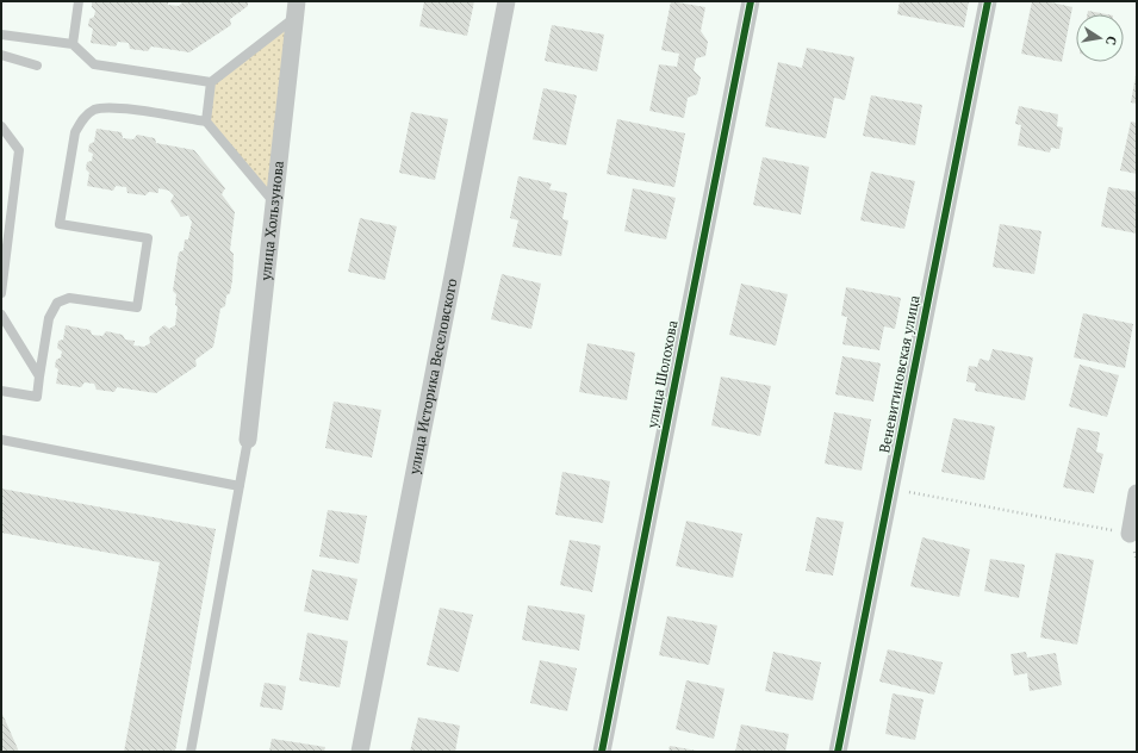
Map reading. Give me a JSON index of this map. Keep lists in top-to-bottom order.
{
  "streets": {
    "street": [
      "улица Хользунова",
      "улица Шолохова",
      "Веневитиновская улица",
      "улица Историка Веселовского"
    ]
  },
  "north": "right"
}
